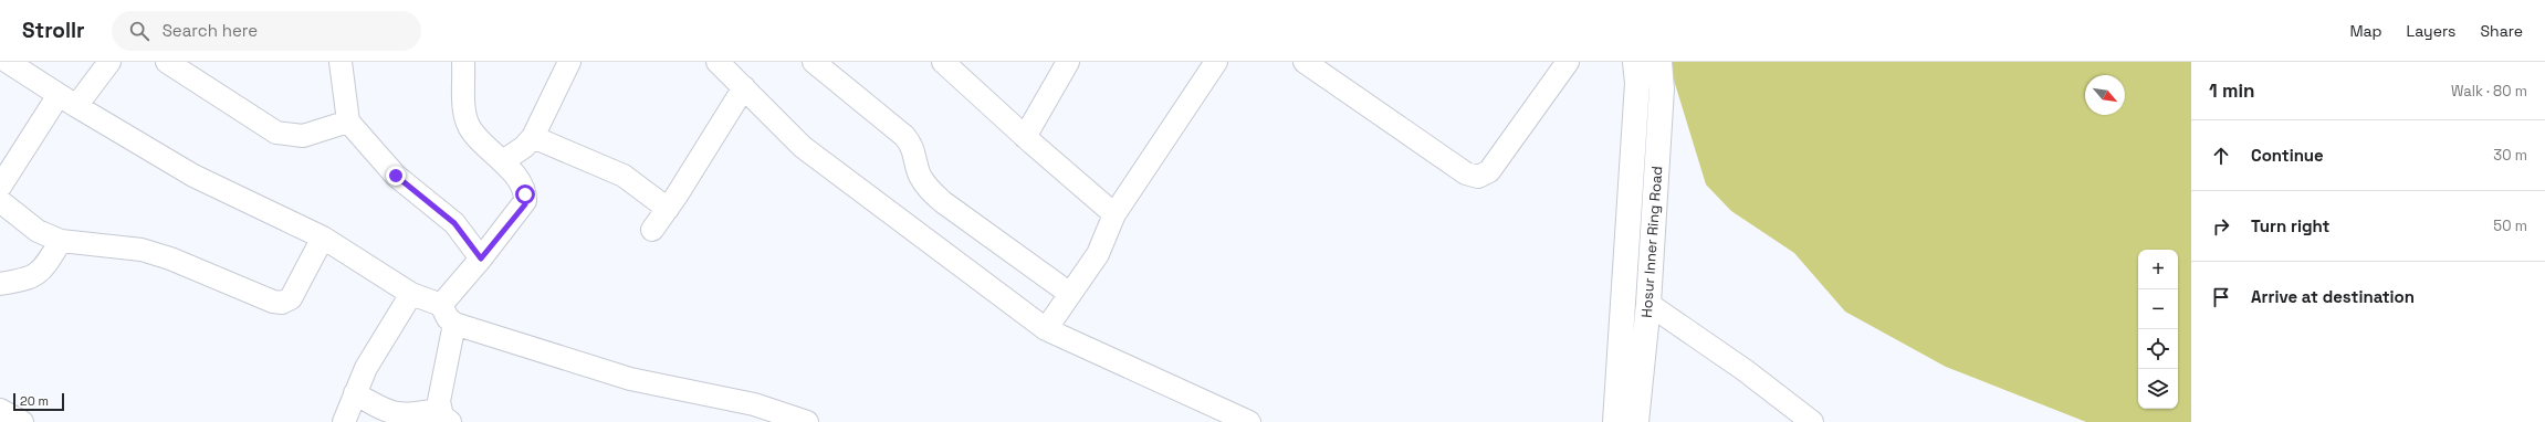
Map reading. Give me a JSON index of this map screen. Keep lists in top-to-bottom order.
{
  "streets": {
    "main road": ["Hosur Inner Ring Road"]
  },
  "scale_bar": "20 m",
  "north": "bottom right",
  "page": {
    "header": "Strollr",
    "search": "Search here",
    "nav": ["Map", "Layers", "Share"],
    "heading": ["1 min", "Walk · 80 m"],
    "list": [
      ["Continue", "30 m"],
      ["Turn right", "50 m"],
      "Arrive at destination"
    ],
    "map_buttons": ["+", "−"],
    "scale": "20 m"
  }
}
